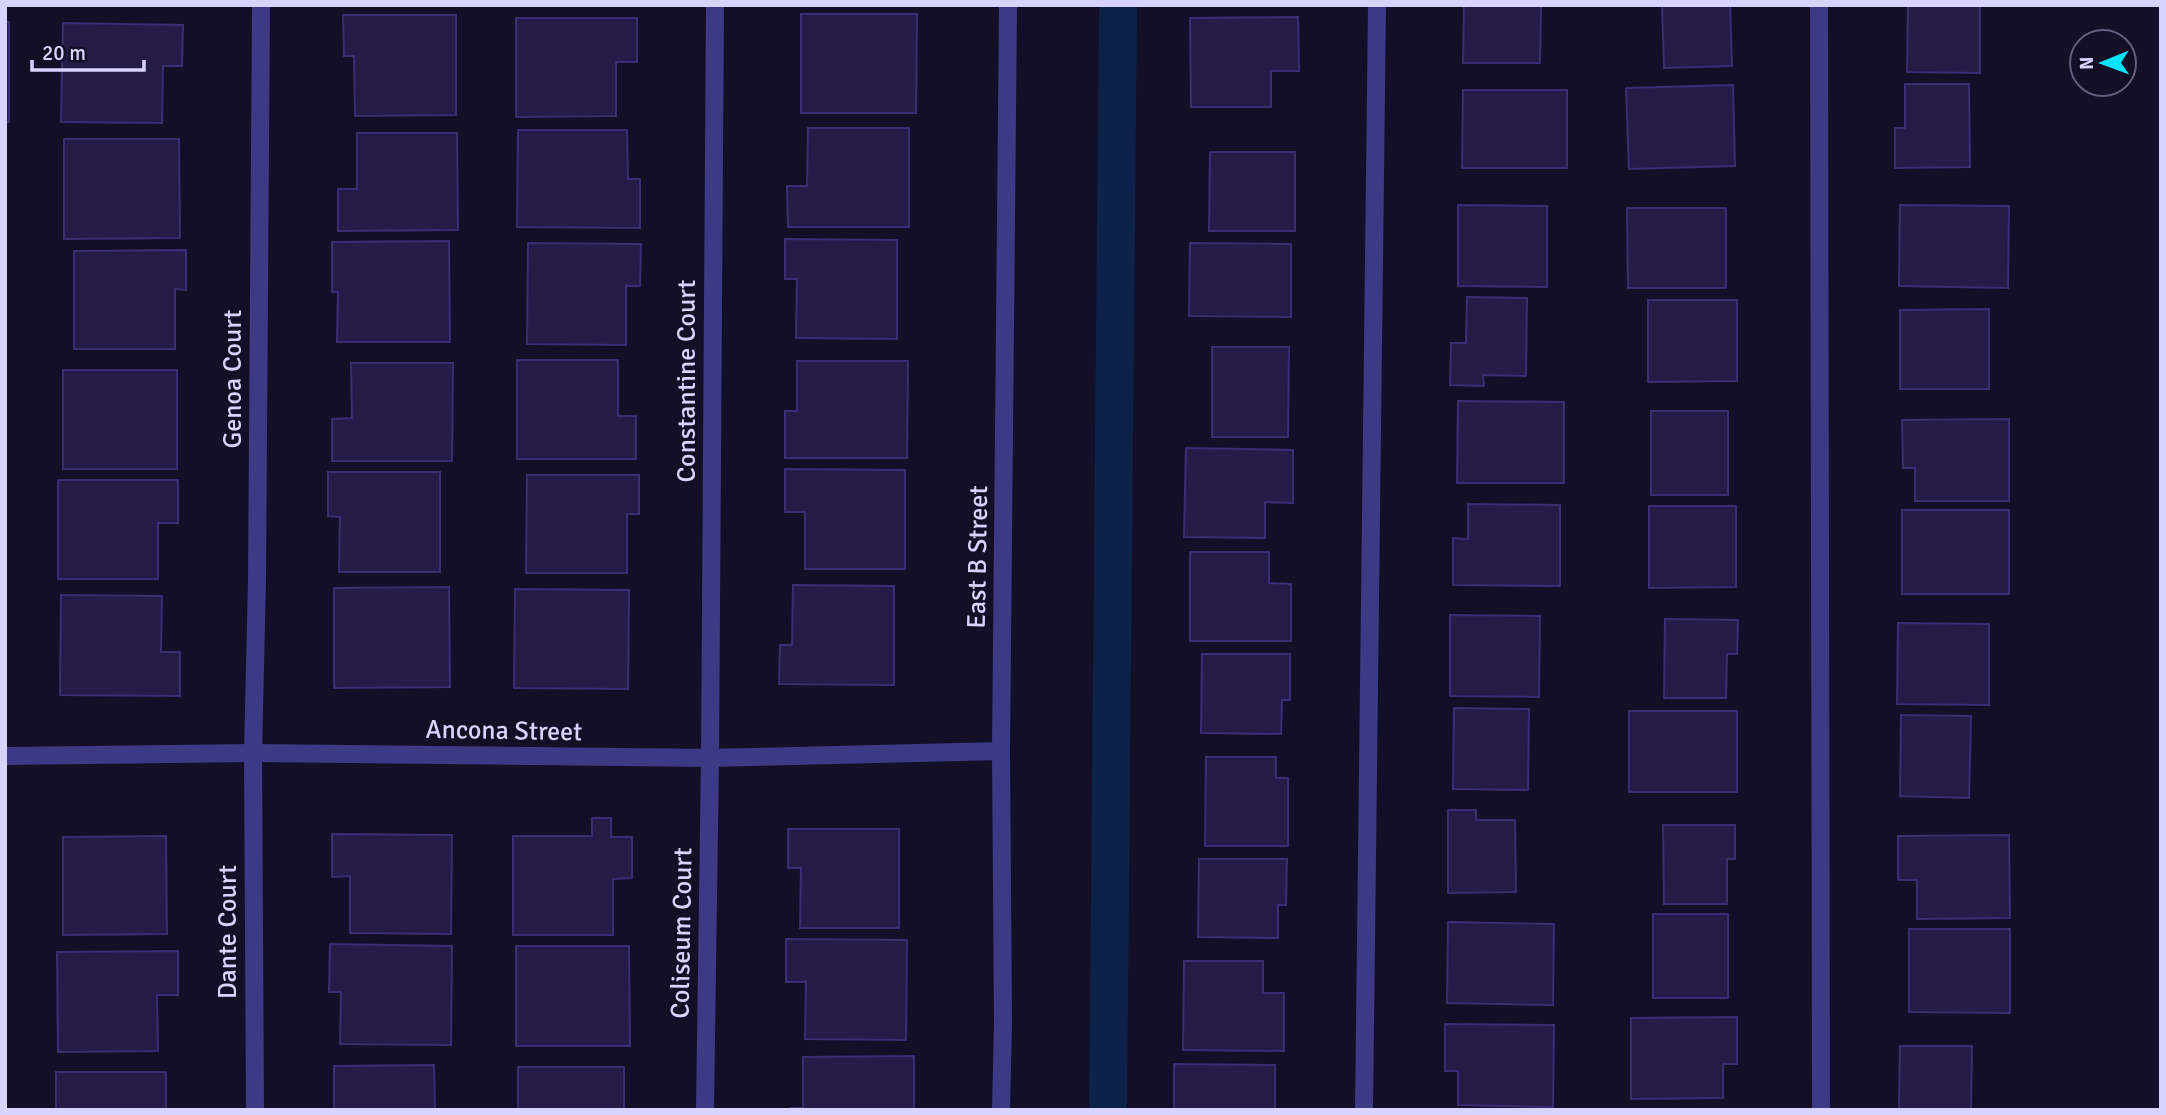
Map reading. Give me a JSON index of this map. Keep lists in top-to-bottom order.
{
  "streets": {
    "street": [
      "Genoa Court",
      "Constantine Court",
      "East B Street",
      "Ancona Street",
      "Dante Court",
      "Coliseum Court"
    ]
  },
  "crossings": [
    ["Genoa Court", "Ancona Street"],
    ["Genoa Court", "Dante Court"],
    ["Constantine Court", "Ancona Street"],
    ["Constantine Court", "Coliseum Court"],
    ["East B Street", "Ancona Street"],
    ["Ancona Street", "Dante Court"],
    ["Ancona Street", "Coliseum Court"]
  ],
  "scale_bar": "20 m",
  "north": "left"
}
